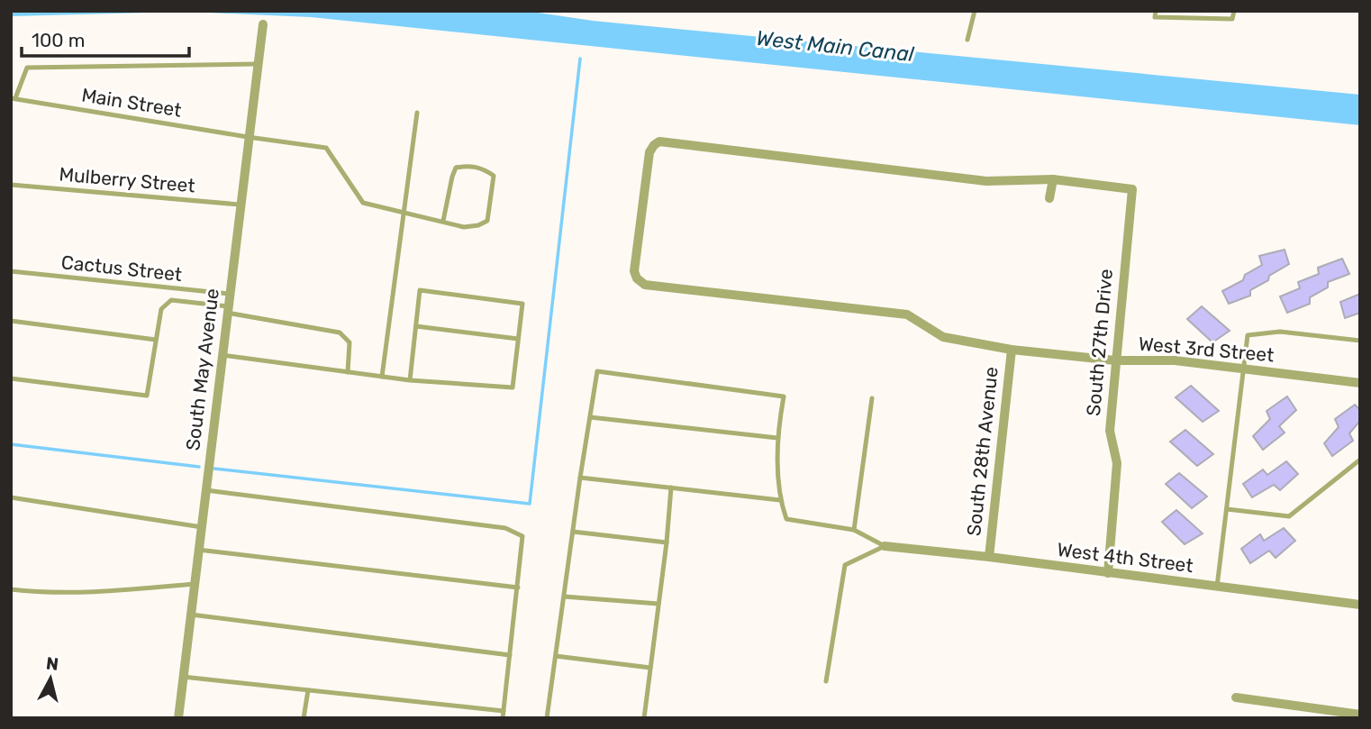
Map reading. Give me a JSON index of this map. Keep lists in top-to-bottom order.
{
  "streets": {
    "street": [
      "South 27th Drive",
      "West 3rd Street",
      "South May Avenue",
      "South 28th Avenue",
      "West 4th Street"
    ],
    "lane": ["Main Street", "Mulberry Street", "Cactus Street"]
  },
  "crossings": [
    ["Main Street", "South May Avenue"],
    ["Mulberry Street", "South May Avenue"],
    ["Cactus Street", "South May Avenue"],
    ["South 27th Drive", "West 3rd Street"],
    ["South 27th Drive", "West 4th Street"],
    ["West 3rd Street", "South 28th Avenue"],
    ["South 28th Avenue", "West 4th Street"]
  ],
  "water": ["West Main Canal"],
  "scale_bar": "100 m",
  "north": "top"
}
